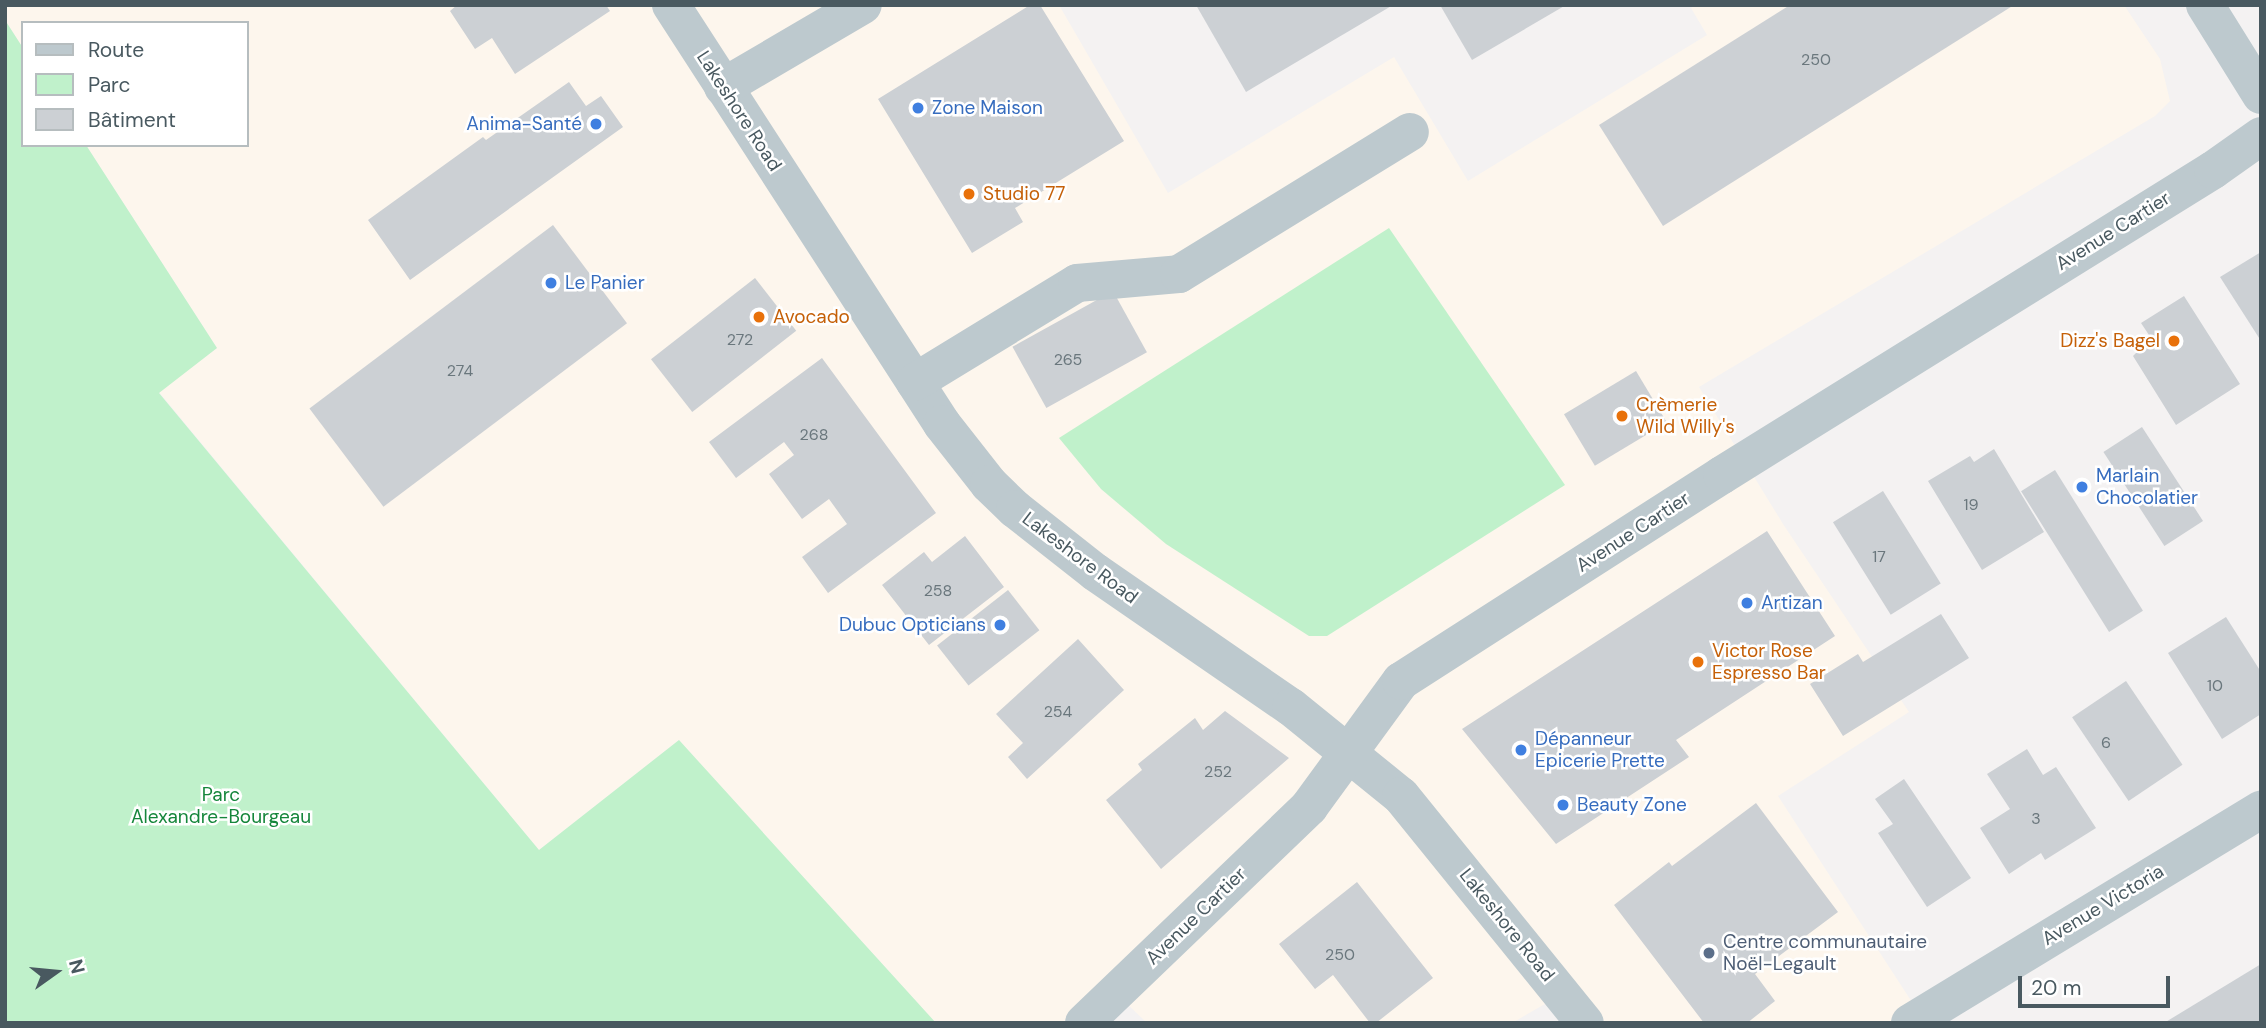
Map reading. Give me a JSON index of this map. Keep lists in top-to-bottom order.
{
  "streets": {
    "street": ["Lakeshore Road", "Avenue Cartier", "Avenue Victoria"]
  },
  "crossings": [
    ["Lakeshore Road", "Avenue Cartier"]
  ],
  "parks": ["Parc Alexandre-Bourgeau"],
  "places": [
    "Zone Maison",
    "Anima-Santé",
    "Studio 77",
    "Le Panier",
    "Avocado",
    "Dizz's Bagel",
    "Crèmerie Wild Willy's",
    "Marlain Chocolatier",
    "Artizan",
    "Dubuc Opticians",
    "Victor Rose Espresso Bar",
    "Dépanneur Epicerie Prette",
    "Beauty Zone",
    "Centre communautaire Noël-Legault"
  ],
  "house_numbers": [
    "250",
    "272",
    "265",
    "274",
    "268",
    "19",
    "17",
    "258",
    "10",
    "254",
    "6",
    "252",
    "3",
    "250"
  ],
  "legend": ["Route", "Parc", "Bâtiment"],
  "scale_bar": "20 m",
  "north": "right"
}
